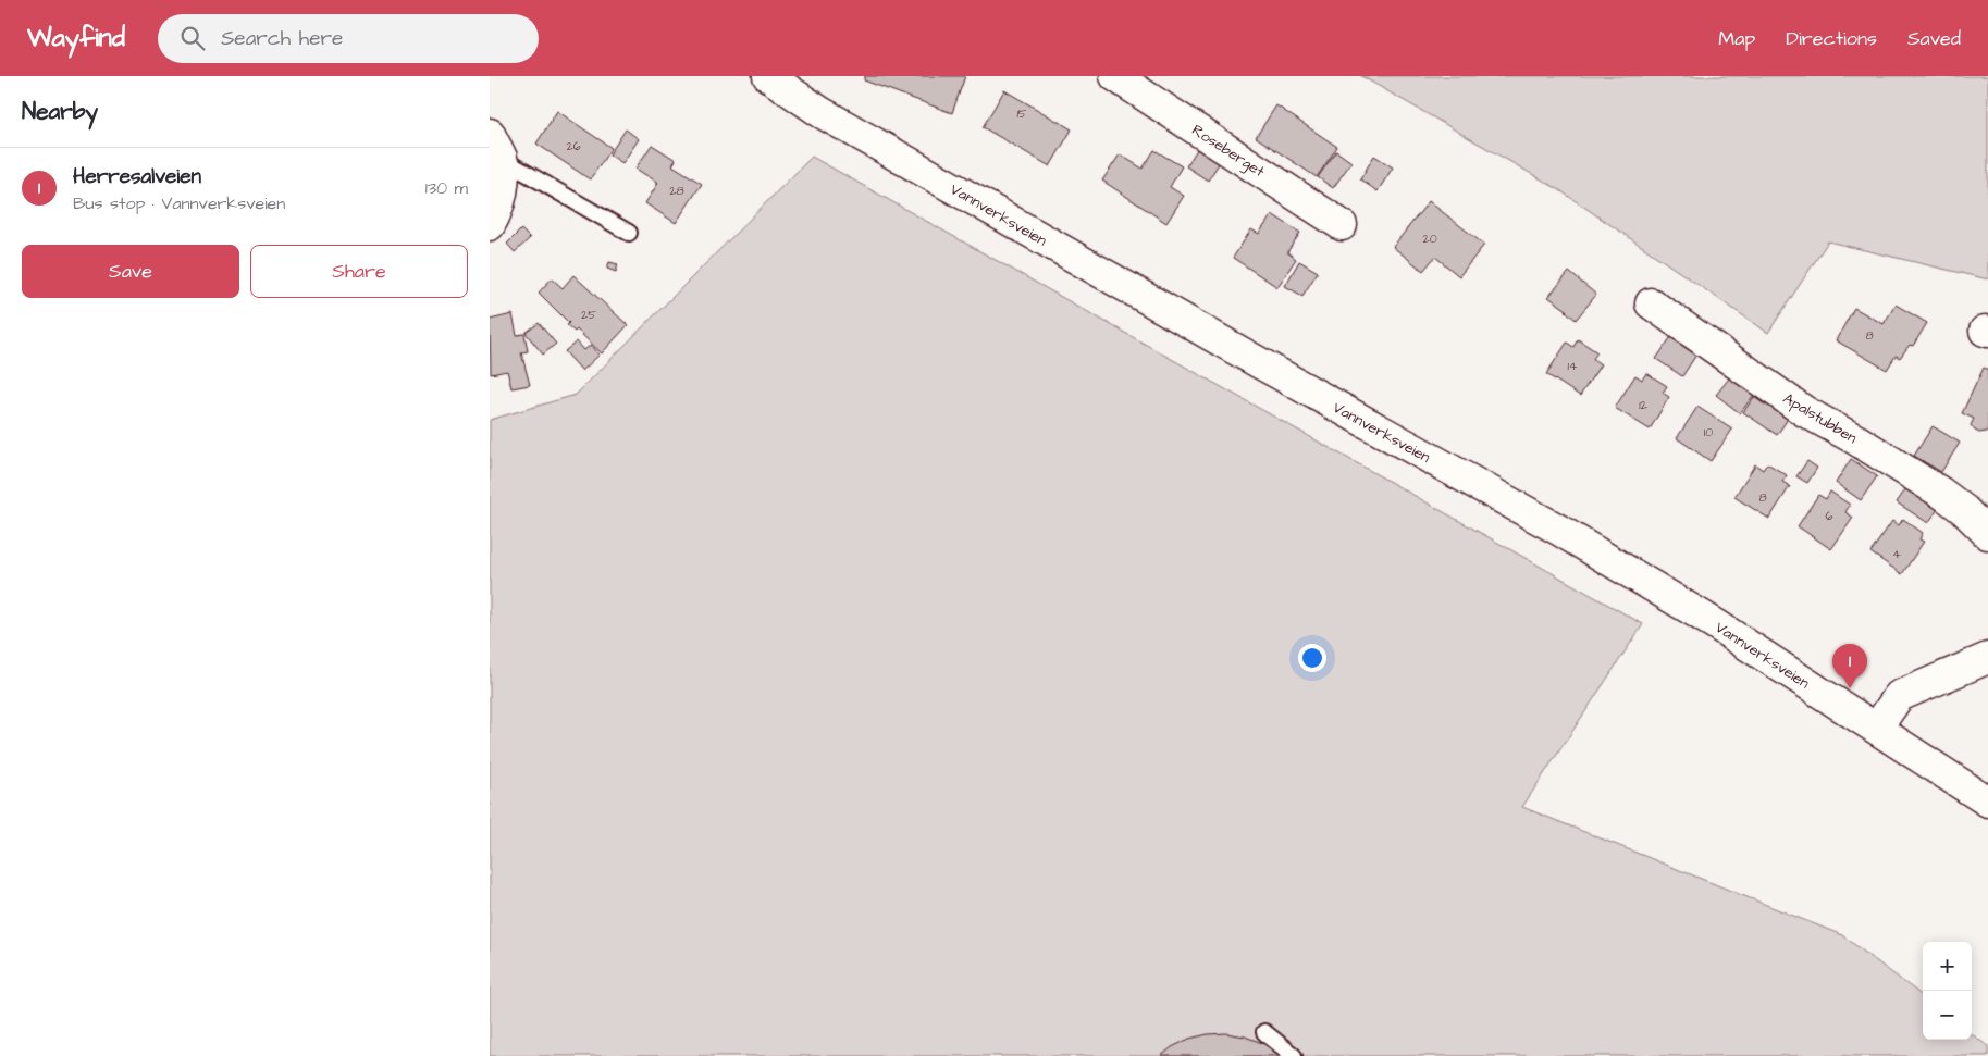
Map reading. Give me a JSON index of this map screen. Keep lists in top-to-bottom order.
{
  "streets": {
    "main road": ["Roseberget", "Vannverksveien", "Apalstubben"]
  },
  "house_numbers": [
    "15",
    "26",
    "28",
    "20",
    "25",
    "8",
    "14",
    "12",
    "10",
    "8",
    "6",
    "4"
  ],
  "page": {
    "header": "Wayfind",
    "search": "Search here",
    "nav": ["Map", "Directions", "Saved"],
    "heading": "Nearby",
    "list": [
      {
        "mark": "1",
        "name": "Herresalveien",
        "note": "Bus stop · Vannverksveien",
        "value": "130 m"
      }
    ],
    "buttons": ["Save", "Share"],
    "pins": "1",
    "map_buttons": ["+", "−"]
  }
}
